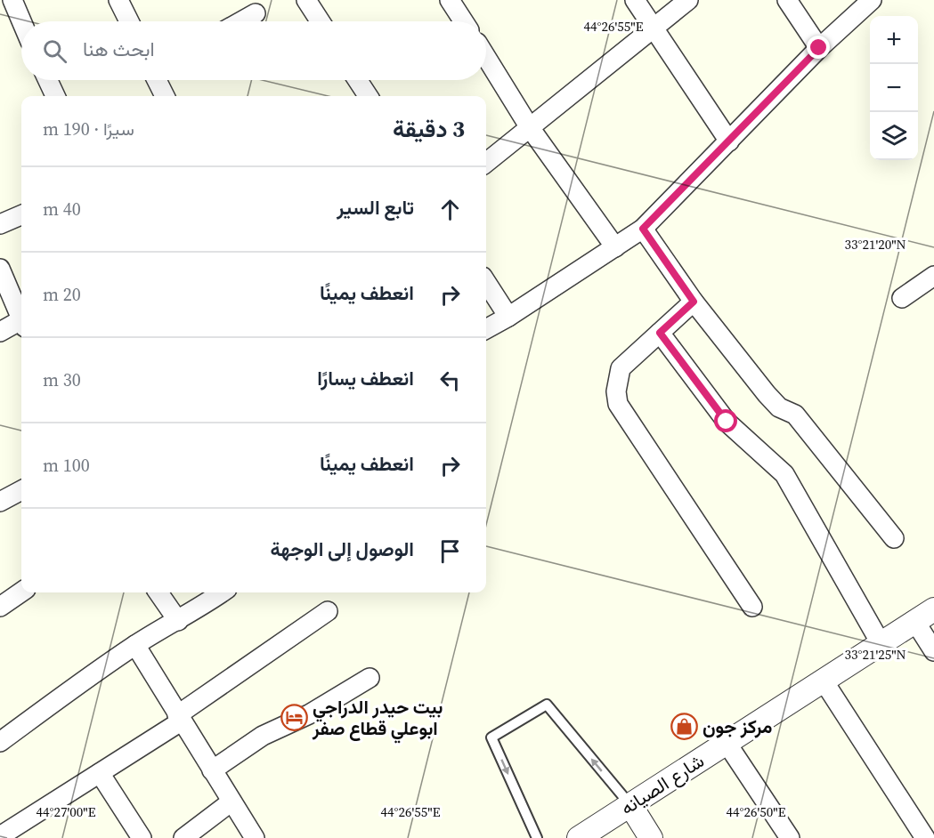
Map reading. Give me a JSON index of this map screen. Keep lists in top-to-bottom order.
{
  "streets": {
    "street": ["شارع الصيانه"]
  },
  "places": {
    "hotel": ["بيت حيدر الدراجي ابوعلي قطاع صفر"],
    "shop": ["مركز جون"]
  },
  "page": {
    "map_buttons": ["+", "−"],
    "search": "ابحث هنا",
    "heading": ["3 دقيقة", "سيرًا · 190 m"],
    "list": [
      ["تابع السير", "40 m"],
      ["انعطف يمينًا", "20 m"],
      ["انعطف يسارًا", "30 m"],
      ["انعطف يمينًا", "100 m"],
      "الوصول إلى الوجهة"
    ]
  },
  "coordinates": [
    "44°26'55\"E",
    "33°21'20\"N",
    "33°21'25\"N",
    "44°27'00\"E",
    "44°26'50\"E"
  ]
}
